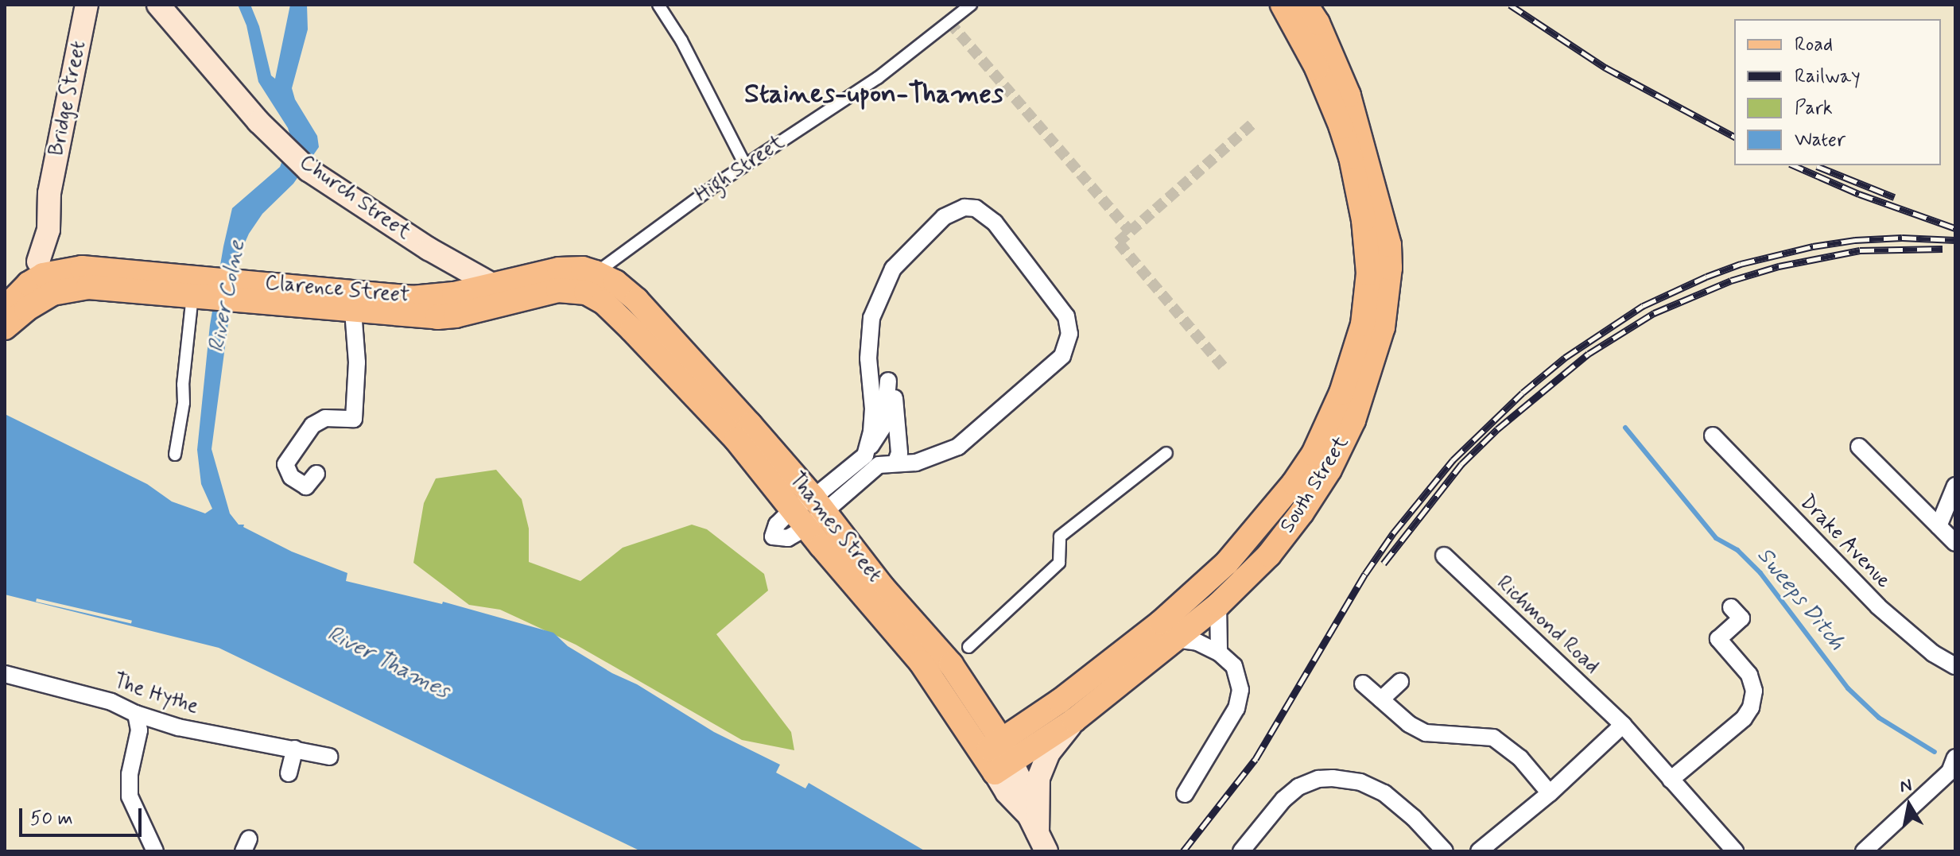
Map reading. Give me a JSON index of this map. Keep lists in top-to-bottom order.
{
  "streets": {
    "main road": [
      "Bridge Street",
      "Church Street",
      "Clarence Street",
      "South Street",
      "Thames Street"
    ],
    "street": [
      "High Street",
      "Drake Avenue",
      "Richmond Road",
      "The Hythe"
    ]
  },
  "crossings": [
    ["Bridge Street", "Clarence Street"],
    ["High Street", "Clarence Street"],
    ["High Street", "Thames Street"],
    ["Church Street", "Clarence Street"],
    ["Clarence Street", "Thames Street"],
    ["South Street", "Thames Street"]
  ],
  "districts": ["Staines-upon-Thames"],
  "water": ["River Colne", "Sweeps Ditch", "River Thames"],
  "legend": [
    "Road",
    "Railway",
    "Park",
    "Water"
  ],
  "scale_bar": "50 m",
  "north": "top"
}
